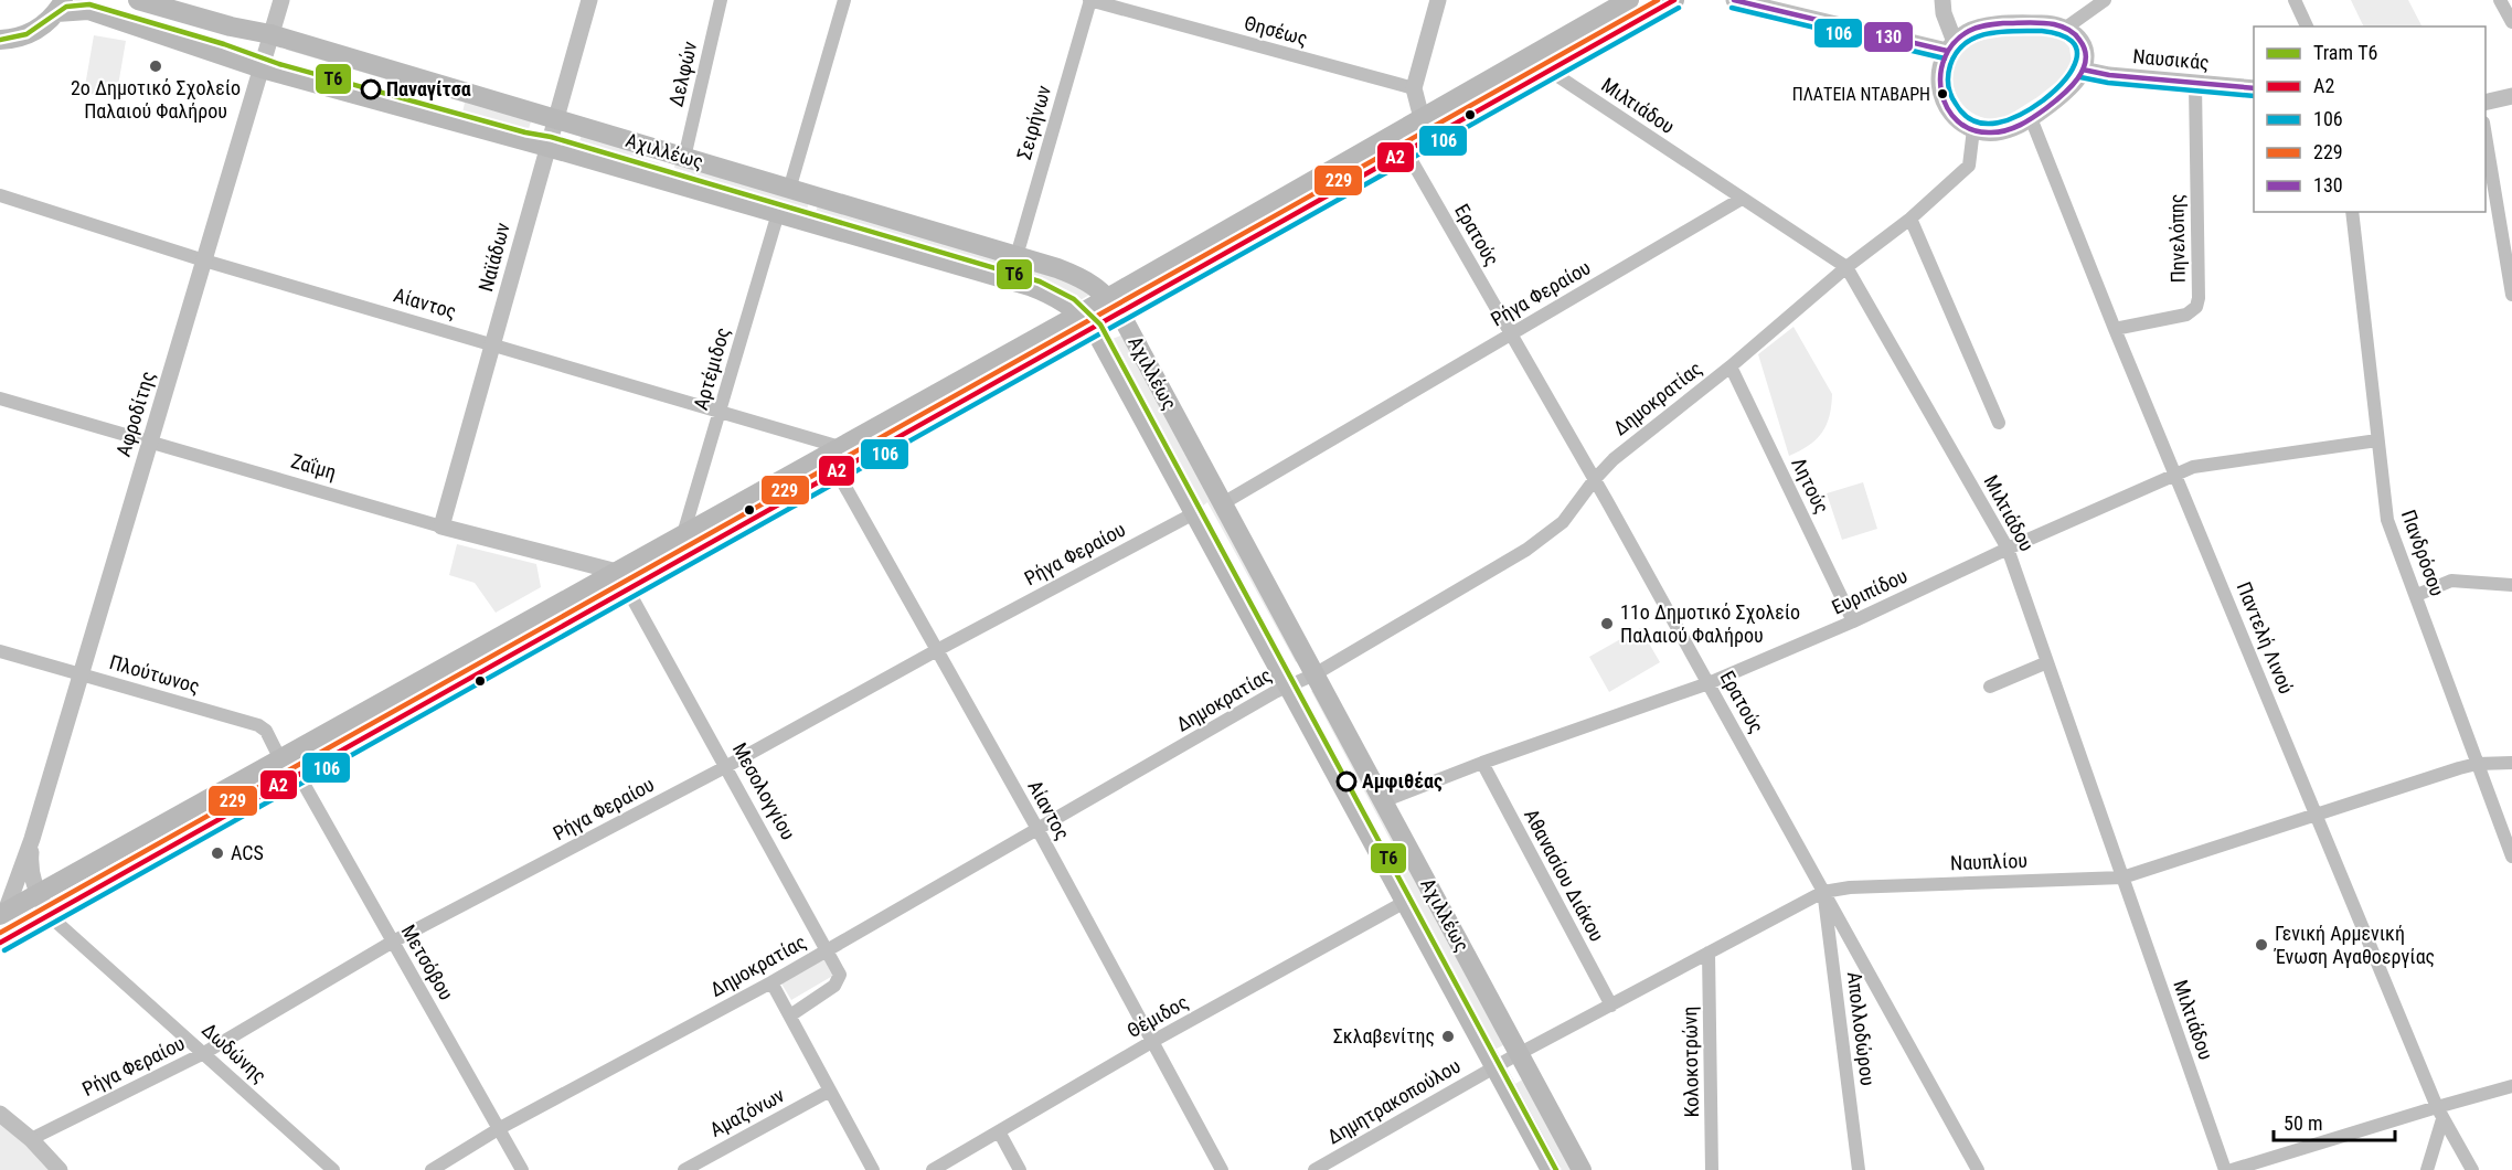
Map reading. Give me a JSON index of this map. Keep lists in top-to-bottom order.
{
  "streets": {
    "main road": ["Αχιλλέως"],
    "street": [
      "Θησέως",
      "Ναυσικάς",
      "Δελφών",
      "Μιλτιάδου",
      "Σειρήνων",
      "Ερατούς",
      "Πηνελόπης",
      "Ναϊάδων",
      "Ρήγα Φεραίου",
      "Αίαντος",
      "Αρτέμιδος",
      "Δημοκρατίας",
      "Αφροδίτης",
      "Ζαΐμη",
      "Λητούς",
      "Πανδρόσου",
      "Ευριπίδου",
      "Παντελή Λινού",
      "Πλούτωνος",
      "Μεσολογγίου",
      "Ναυπλίου",
      "Αθανασίου Διάκου",
      "Μετσόβου",
      "Θέμιδος",
      "Απολλοδώρου",
      "Δωδώνης",
      "Κολοκοτρώνη",
      "Δημητρακοπούλου",
      "Αμαζόνων"
    ]
  },
  "crossings": [
    ["Θησέως", "Σειρήνων"],
    ["Ναυσικάς", "Πηνελόπης"],
    ["Ναυσικάς", "Δημοκρατίας"],
    ["Ναυσικάς", "Παντελή Λινού"],
    ["Δελφών", "Αχιλλέως"],
    ["Μιλτιάδου", "Ρήγα Φεραίου"],
    ["Μιλτιάδου", "Δημοκρατίας"],
    ["Μιλτιάδου", "Ευριπίδου"],
    ["Μιλτιάδου", "Ναυπλίου"],
    ["Σειρήνων", "Αχιλλέως"],
    ["Αχιλλέως", "Ναϊάδων"],
    ["Αχιλλέως", "Ρήγα Φεραίου"],
    ["Αχιλλέως", "Αρτέμιδος"],
    ["Αχιλλέως", "Δημοκρατίας"],
    ["Αχιλλέως", "Αφροδίτης"],
    ["Αχιλλέως", "Ευριπίδου"],
    ["Αχιλλέως", "Ναυπλίου"],
    ["Αχιλλέως", "Θέμιδος"],
    ["Αχιλλέως", "Δημητρακοπούλου"],
    ["Ερατούς", "Ρήγα Φεραίου"],
    ["Ερατούς", "Δημοκρατίας"],
    ["Ερατούς", "Ευριπίδου"],
    ["Ερατούς", "Ναυπλίου"],
    ["Ερατούς", "Απολλοδώρου"],
    ["Πηνελόπης", "Παντελή Λινού"],
    ["Ναϊάδων", "Αίαντος"],
    ["Ναϊάδων", "Ζαΐμη"],
    ["Ρήγα Φεραίου", "Αίαντος"],
    ["Ρήγα Φεραίου", "Μεσολογγίου"],
    ["Ρήγα Φεραίου", "Μετσόβου"],
    ["Ρήγα Φεραίου", "Δωδώνης"],
    ["Αίαντος", "Αρτέμιδος"],
    ["Αίαντος", "Δημοκρατίας"],
    ["Αίαντος", "Αφροδίτης"],
    ["Αίαντος", "Θέμιδος"],
    ["Δημοκρατίας", "Λητούς"],
    ["Δημοκρατίας", "Παντελή Λινού"],
    ["Δημοκρατίας", "Μεσολογγίου"],
    ["Δημοκρατίας", "Μετσόβου"],
    ["Αφροδίτης", "Ζαΐμη"],
    ["Αφροδίτης", "Πλούτωνος"],
    ["Αφροδίτης", "Δωδώνης"],
    ["Ζαΐμη", "Μεσολογγίου"],
    ["Λητούς", "Ευριπίδου"],
    ["Πανδρόσου", "Ευριπίδου"],
    ["Πανδρόσου", "Ναυπλίου"],
    ["Ευριπίδου", "Παντελή Λινού"],
    ["Ευριπίδου", "Αθανασίου Διάκου"],
    ["Παντελή Λινού", "Ναυπλίου"],
    ["Ναυπλίου", "Αθανασίου Διάκου"],
    ["Ναυπλίου", "Απολλοδώρου"],
    ["Ναυπλίου", "Κολοκοτρώνη"],
    ["Ναυπλίου", "Δημητρακοπούλου"]
  ],
  "places": [
    "2ο Δημοτικό Σχολείο Παλαιού Φαλήρου",
    "Παναγίτσα",
    "ΠΛΑΤΕΙΑ ΝΤΑΒΑΡΗ",
    "11ο Δημοτικό Σχολείο Παλαιού Φαλήρου",
    "Αμφιθέας",
    "ACS",
    "Γενική Αρμενική Ένωση Αγαθοεργίας",
    "Σκλαβενίτης"
  ],
  "lines": [
    "transit line Α2",
    "transit line 229",
    "transit line 130",
    "tram line Τ6",
    "transit line 106"
  ],
  "legend": [
    "Tram Τ6",
    "Α2",
    "106",
    "229",
    "130"
  ],
  "scale_bar": "50 m"
}
